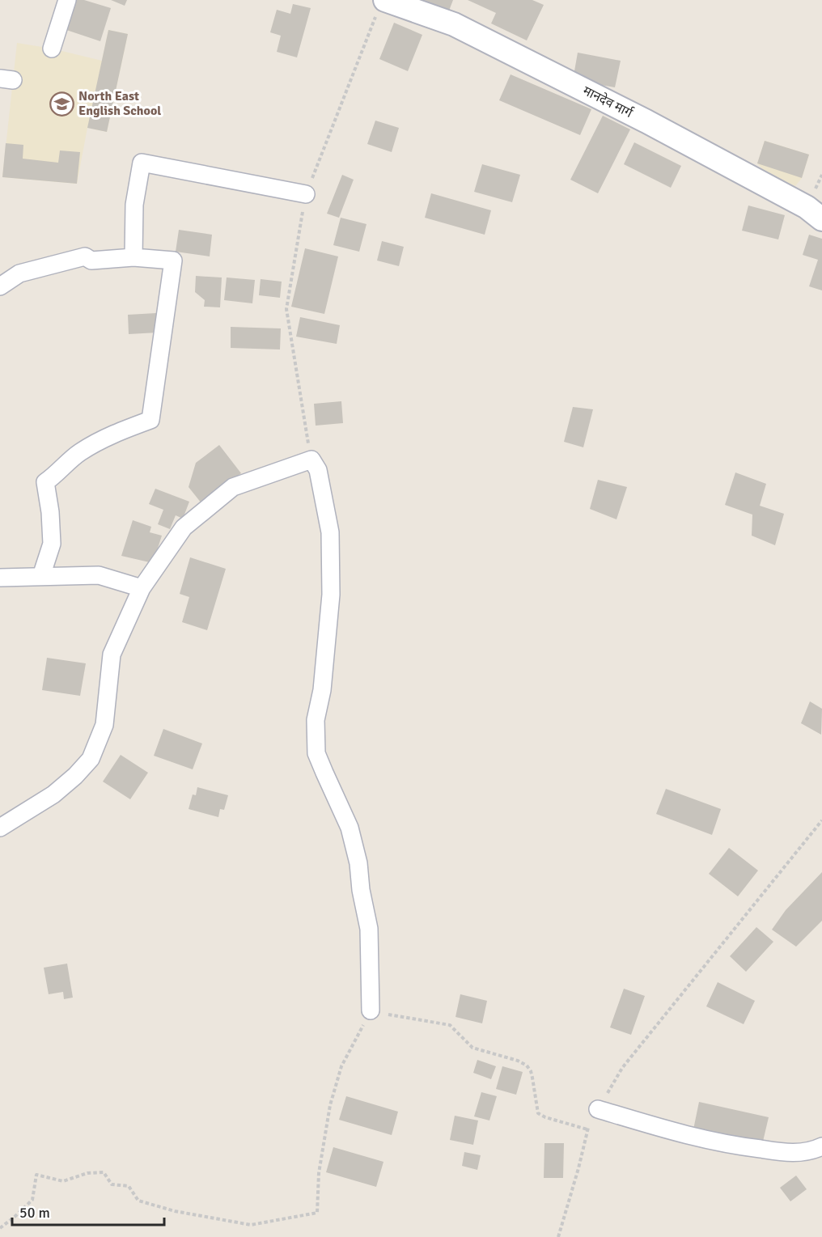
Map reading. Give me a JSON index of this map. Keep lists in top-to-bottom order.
{
  "streets": {
    "main road": ["मानदेव मार्ग"]
  },
  "places": {
    "school or university": ["North East English School"]
  },
  "scale_bar": "50 m"
}
